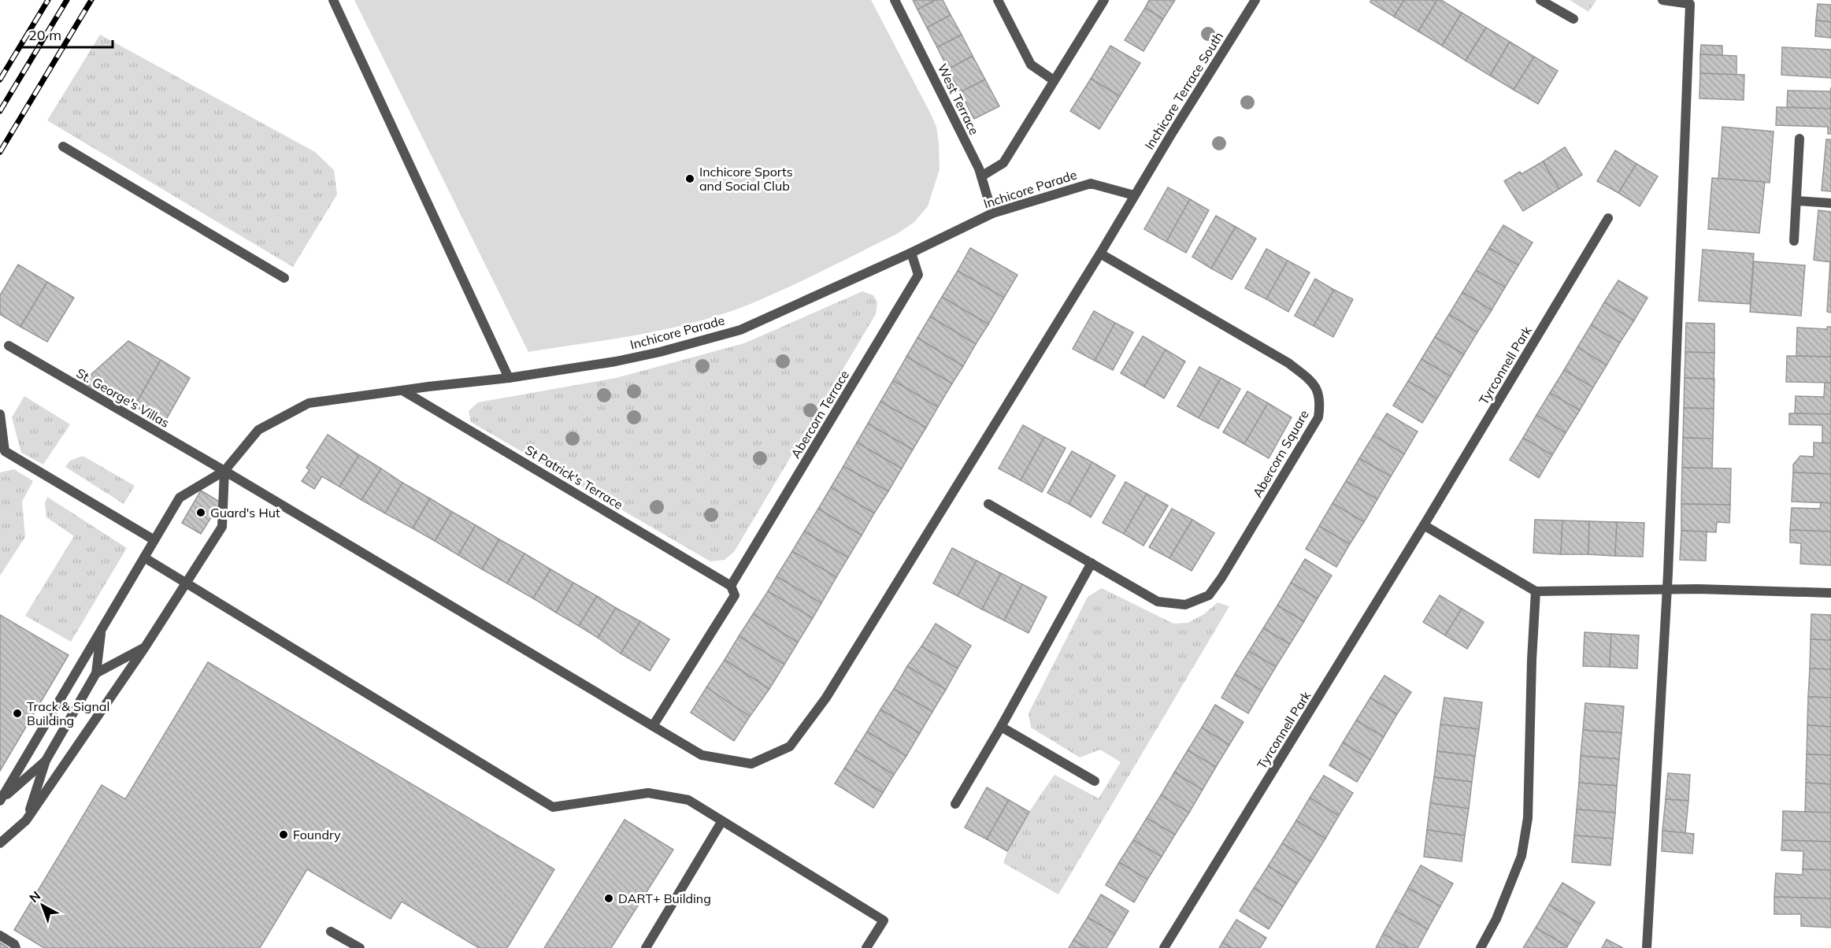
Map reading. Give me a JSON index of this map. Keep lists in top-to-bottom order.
{
  "streets": {
    "street": [
      "Inchicore Terrace South",
      "West Terrace",
      "Inchicore Parade",
      "Tyrconnell Park",
      "St. George's Villas",
      "Abercorn Terrace",
      "Abercorn Square",
      "St Patrick's Terrace"
    ]
  },
  "crossings": [
    ["Inchicore Terrace South", "Inchicore Parade"],
    ["West Terrace", "Inchicore Parade"],
    ["Inchicore Parade", "St. George's Villas"],
    ["Inchicore Parade", "Abercorn Terrace"],
    ["Inchicore Parade", "St Patrick's Terrace"],
    ["St. George's Villas", "Abercorn Square"],
    ["Abercorn Terrace", "St Patrick's Terrace"]
  ],
  "places": [
    "Inchicore Sports and Social Club",
    "Guard's Hut",
    "Track & Signal Building",
    "Foundry",
    "DART+ Building"
  ],
  "scale_bar": "20 m",
  "north": "top left"
}
